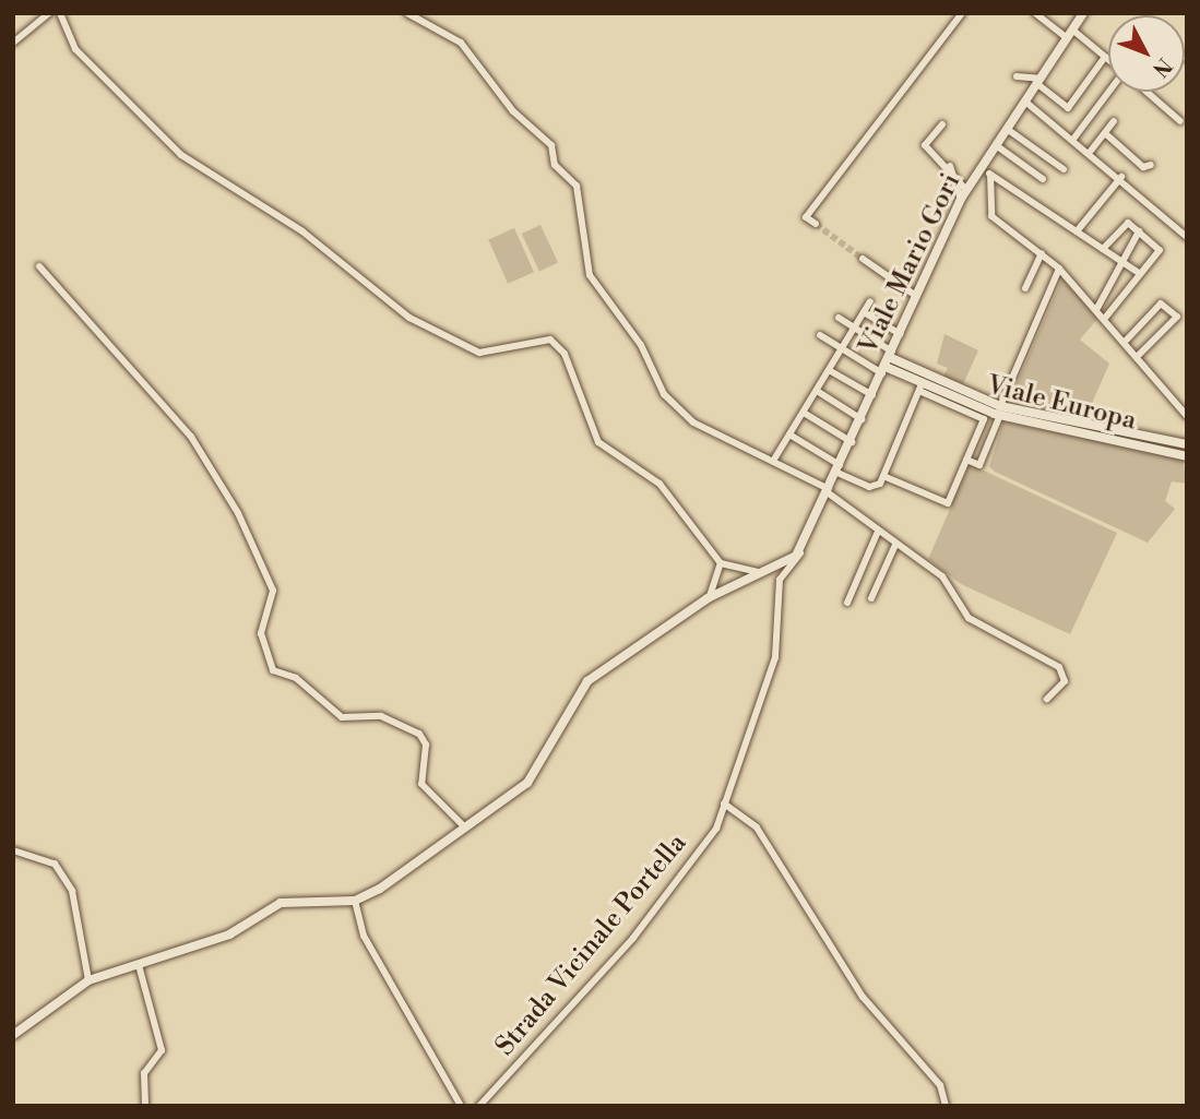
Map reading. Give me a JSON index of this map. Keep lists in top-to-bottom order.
{
  "streets": {
    "main road": ["Viale Mario Gori", "Viale Europa"],
    "street": ["Strada Vicinale Portella"]
  },
  "crossings": [
    ["Viale Mario Gori", "Viale Europa"],
    ["Viale Mario Gori", "Strada Vicinale Portella"]
  ],
  "north": "bottom right"
}
